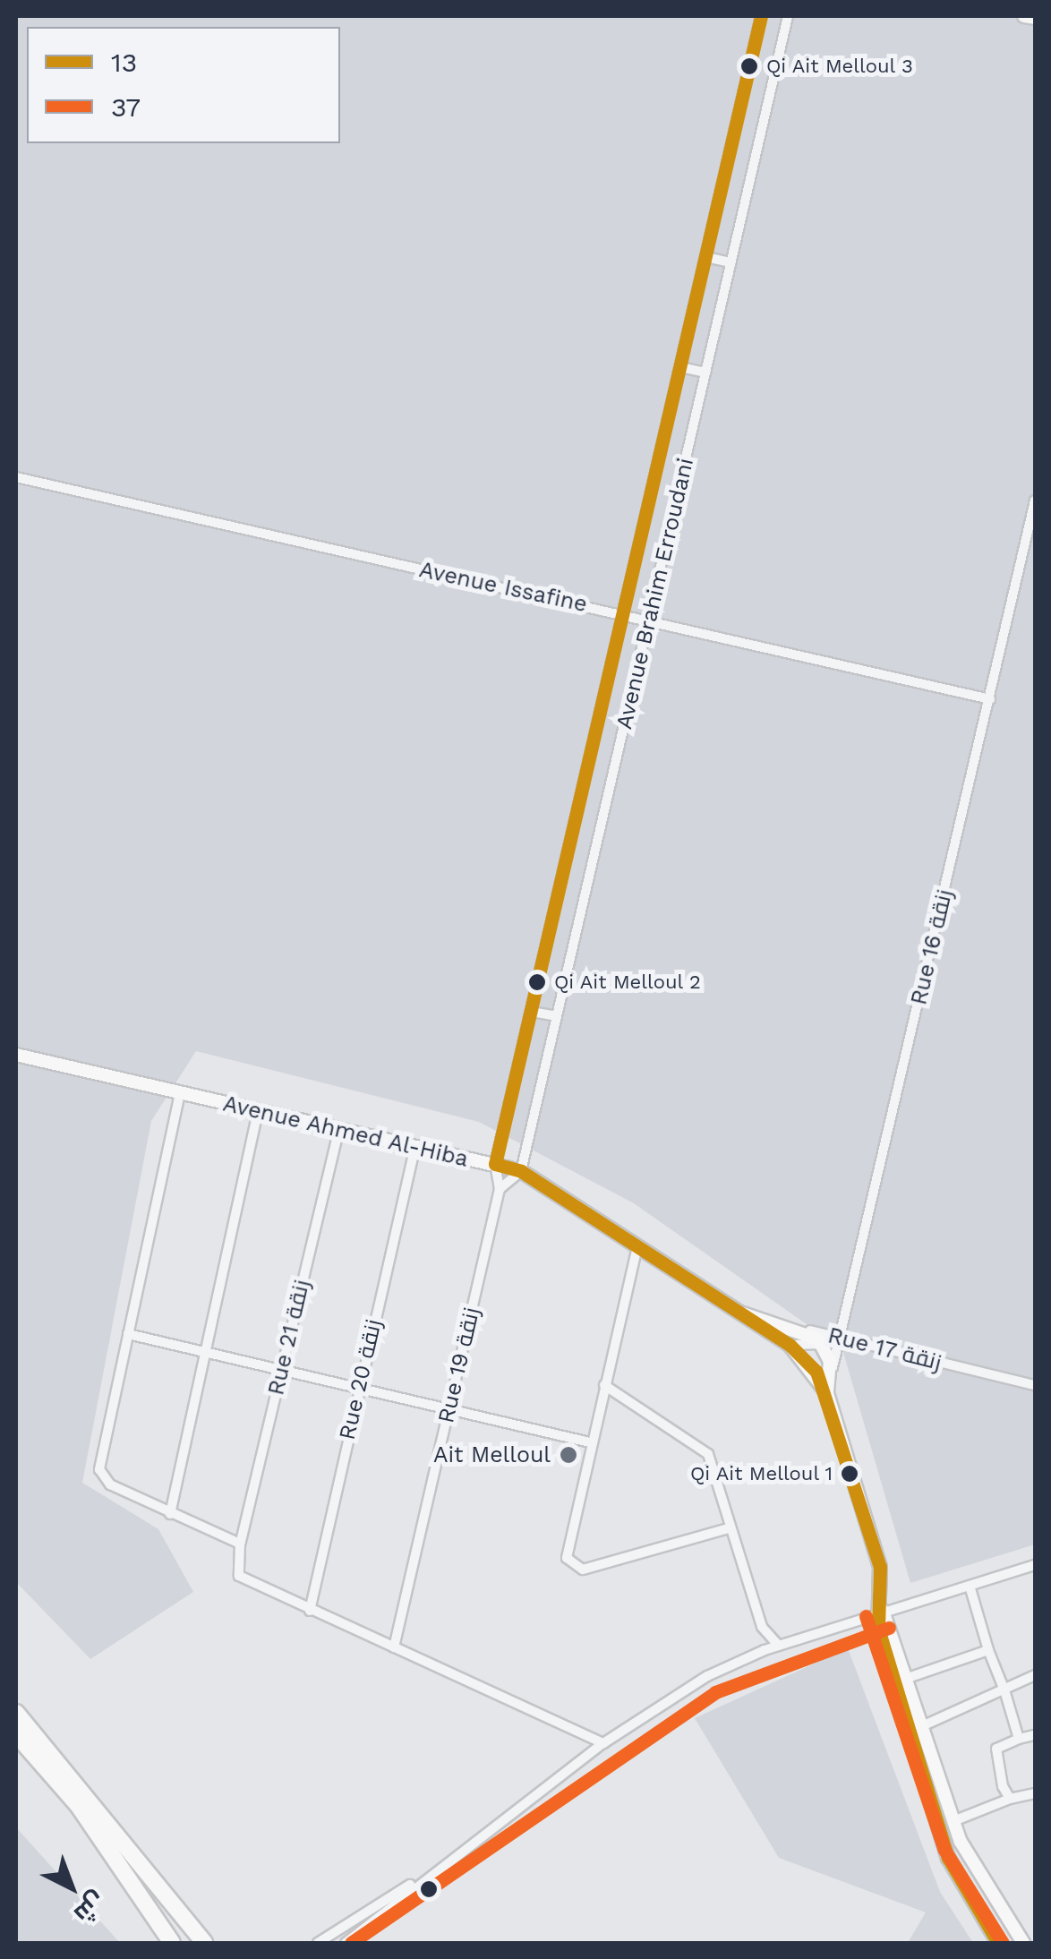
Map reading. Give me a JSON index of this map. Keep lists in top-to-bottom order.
{
  "streets": {
    "street": [
      "Avenue Issafine",
      "Avenue Brahim Erroudani",
      "Rue 16 زنقة",
      "Avenue Ahmed Al-Hiba",
      "Rue 21 زنقة",
      "Rue 17 زنقة",
      "Rue 19 زنقة",
      "Rue 20 زنقة"
    ]
  },
  "crossings": [
    ["Avenue Issafine", "Avenue Brahim Erroudani"],
    ["Avenue Issafine", "Rue 16 زنقة"],
    ["Avenue Brahim Erroudani", "Avenue Ahmed Al-Hiba"],
    ["Avenue Brahim Erroudani", "Rue 19 زنقة"],
    ["Rue 16 زنقة", "Avenue Ahmed Al-Hiba"],
    ["Rue 16 زنقة", "Rue 17 زنقة"],
    ["Avenue Ahmed Al-Hiba", "Rue 21 زنقة"],
    ["Avenue Ahmed Al-Hiba", "Rue 17 زنقة"],
    ["Avenue Ahmed Al-Hiba", "Rue 19 زنقة"],
    ["Avenue Ahmed Al-Hiba", "Rue 20 زنقة"]
  ],
  "places": [
    "Qi Ait Melloul 3",
    "Qi Ait Melloul 2",
    "Ait Melloul",
    "Qi Ait Melloul 1"
  ],
  "lines": ["transit line 13", "transit line 37"],
  "legend": ["13", "37"],
  "north": "bottom right"
}
